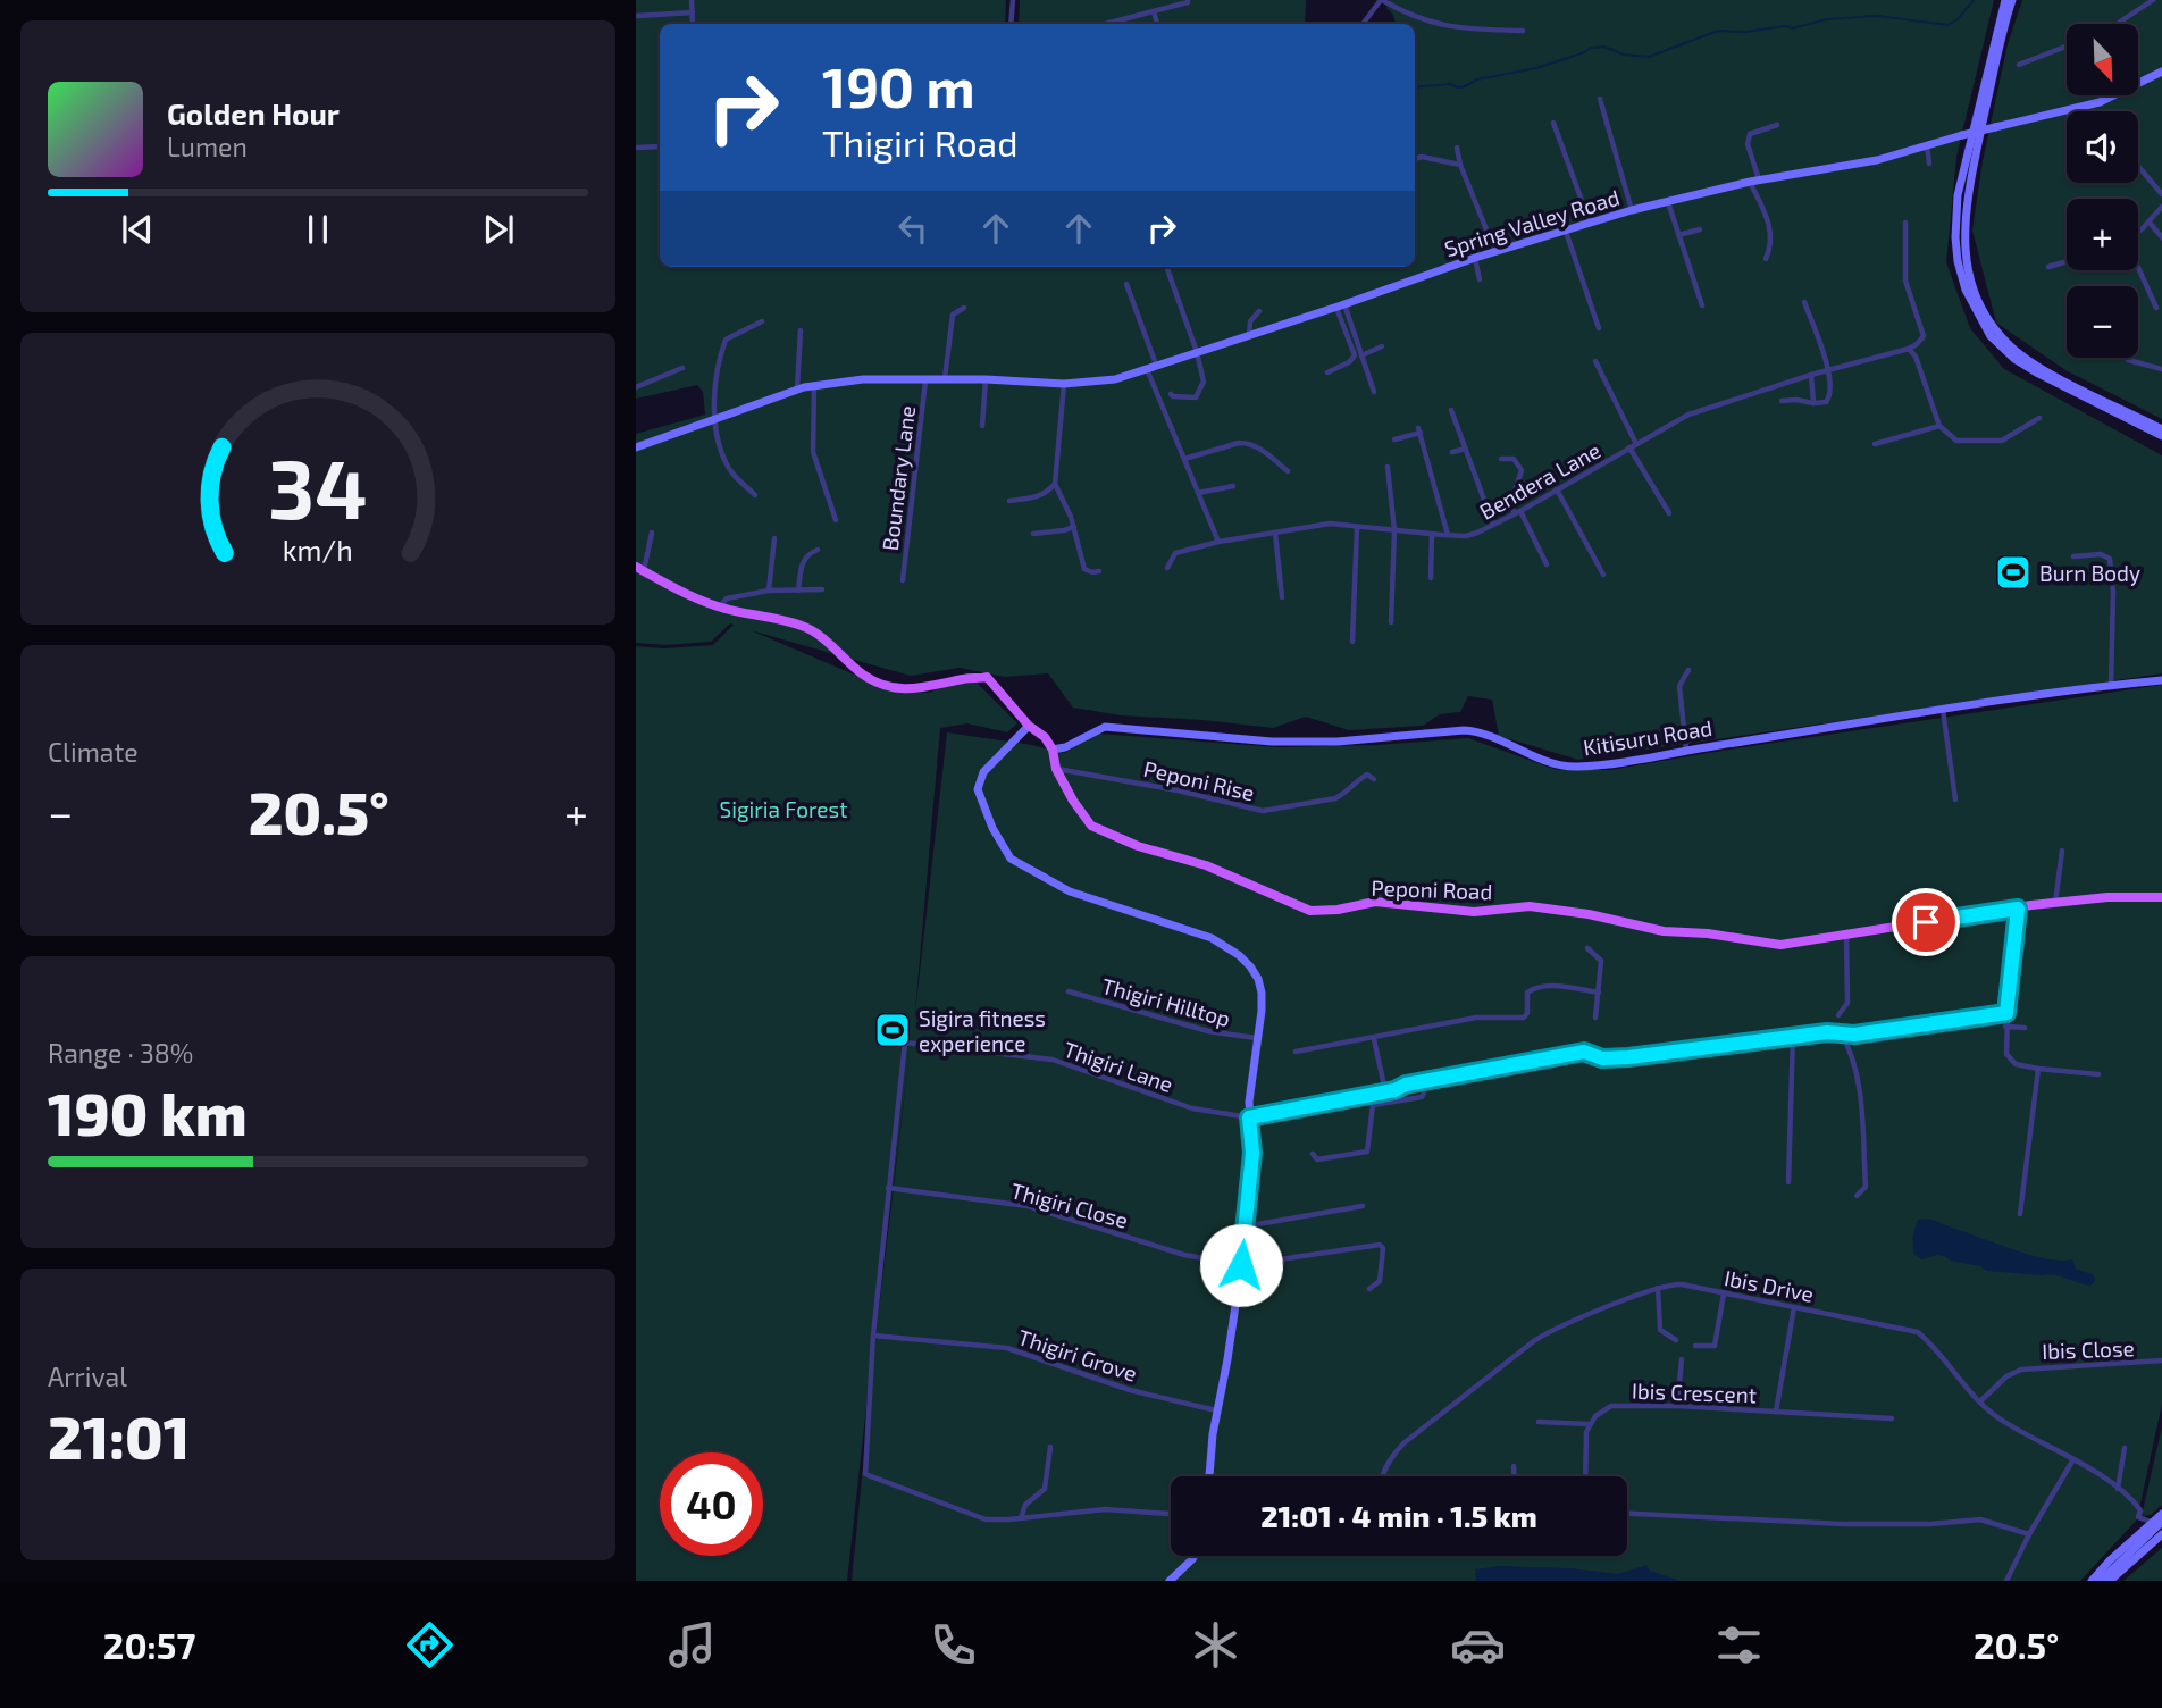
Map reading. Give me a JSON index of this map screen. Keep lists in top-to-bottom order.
{
  "streets": {
    "main road": ["Peponi Road"],
    "street": [
      "Spring Valley Road",
      "Boundary Lane",
      "Bendera Lane",
      "Kitisuru Road",
      "Peponi Rise",
      "Thigiri Hilltop",
      "Thigiri Lane",
      "Thigiri Close",
      "Ibis Drive",
      "Ibis Close",
      "Thigiri Grove",
      "Ibis Crescent"
    ]
  },
  "crossings": [
    ["Spring Valley Road", "Boundary Lane"],
    ["Kitisuru Road", "Peponi Road"],
    ["Peponi Rise", "Peponi Road"],
    ["Thigiri Lane", "Thigiri Close"],
    ["Ibis Drive", "Ibis Close"],
    ["Ibis Drive", "Ibis Crescent"]
  ],
  "parks": ["Sigiria Forest"],
  "places": {
    "sports": ["Burn Body", "Sigira fitness experience"]
  },
  "north": "bottom right",
  "page": {
    "map_buttons": ["+", "−"],
    "turn": ["190 m", "Thigiri Road"],
    "song": ["Golden Hour", "Lumen"],
    "tile": [
      "Climate",
      ["Range · 38%", "190 km"],
      ["Arrival", "21:01"]
    ],
    "heat": ["−", "20.5°", "+"],
    "limit": "40",
    "trip": "21:01 · 4 min · 1.5 km",
    "tabs": ["20:57", "20.5°"],
    "gauge": ["34", "km/h"]
  }
}
